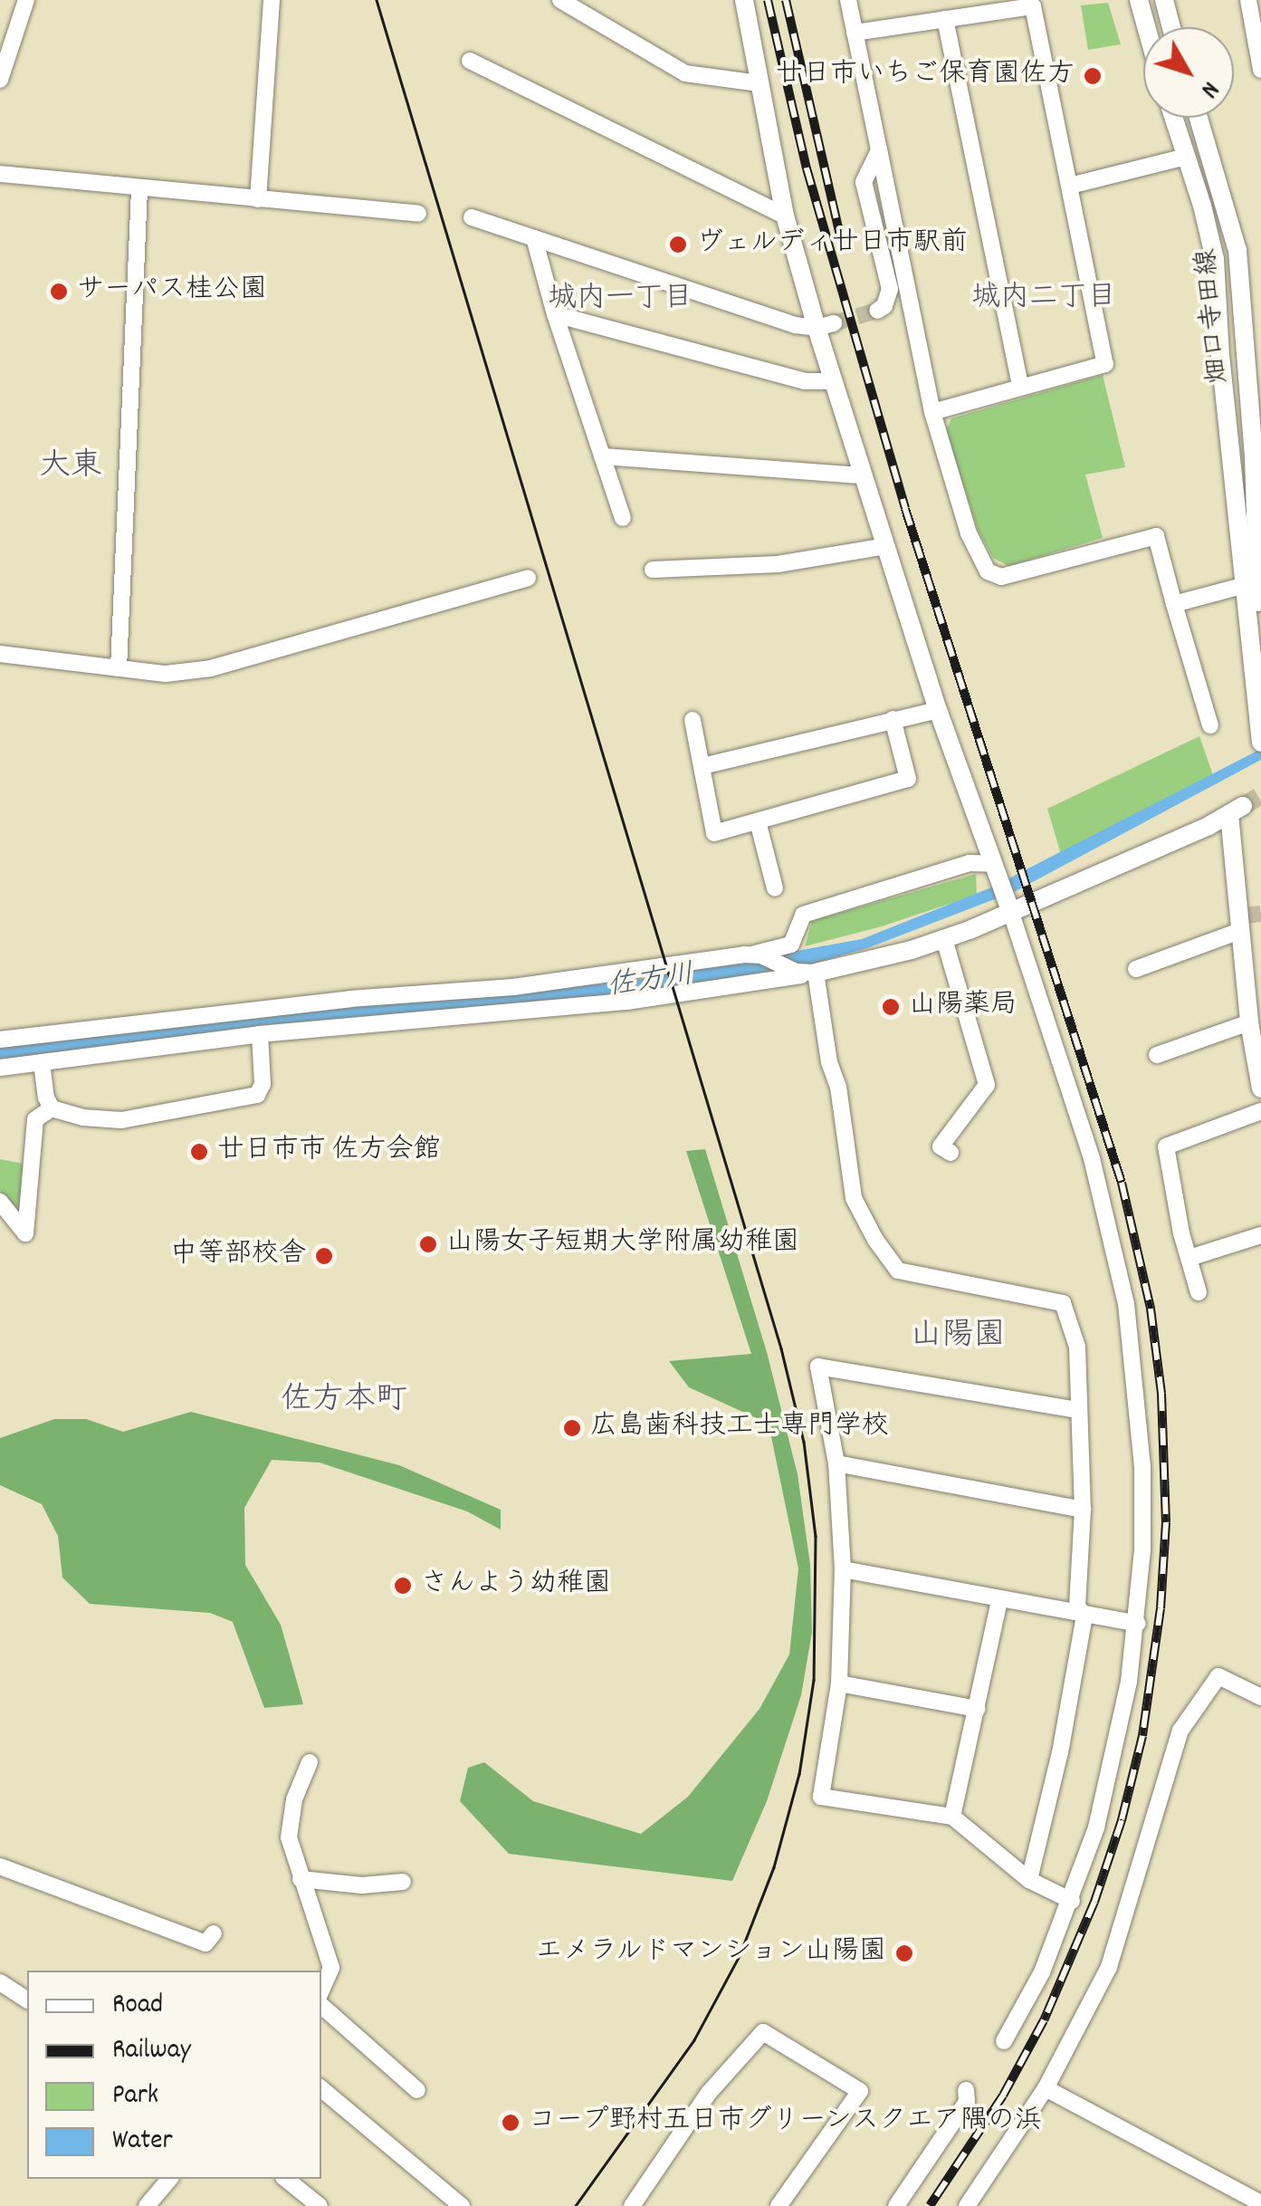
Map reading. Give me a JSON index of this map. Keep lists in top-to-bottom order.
{
  "streets": {
    "street": ["畑口寺田線"]
  },
  "districts": [
    "城内二丁目",
    "城内一丁目",
    "大東",
    "山陽園",
    "佐方本町"
  ],
  "water": ["佐方川"],
  "places": [
    "廿日市いちご保育園佐方",
    "ヴェルディ廿日市駅前",
    "サーパス桂公園",
    "山陽薬局",
    "廿日市市 佐方会館",
    "山陽女子短期大学附属幼稚園",
    "中等部校舎",
    "広島歯科技工士専門学校",
    "さんよう幼稚園",
    "エメラルドマンション山陽園",
    "コープ野村五日市グリーンスクエア隅の浜"
  ],
  "legend": [
    "Road",
    "Railway",
    "Park",
    "Water"
  ],
  "north": "bottom right"
}
